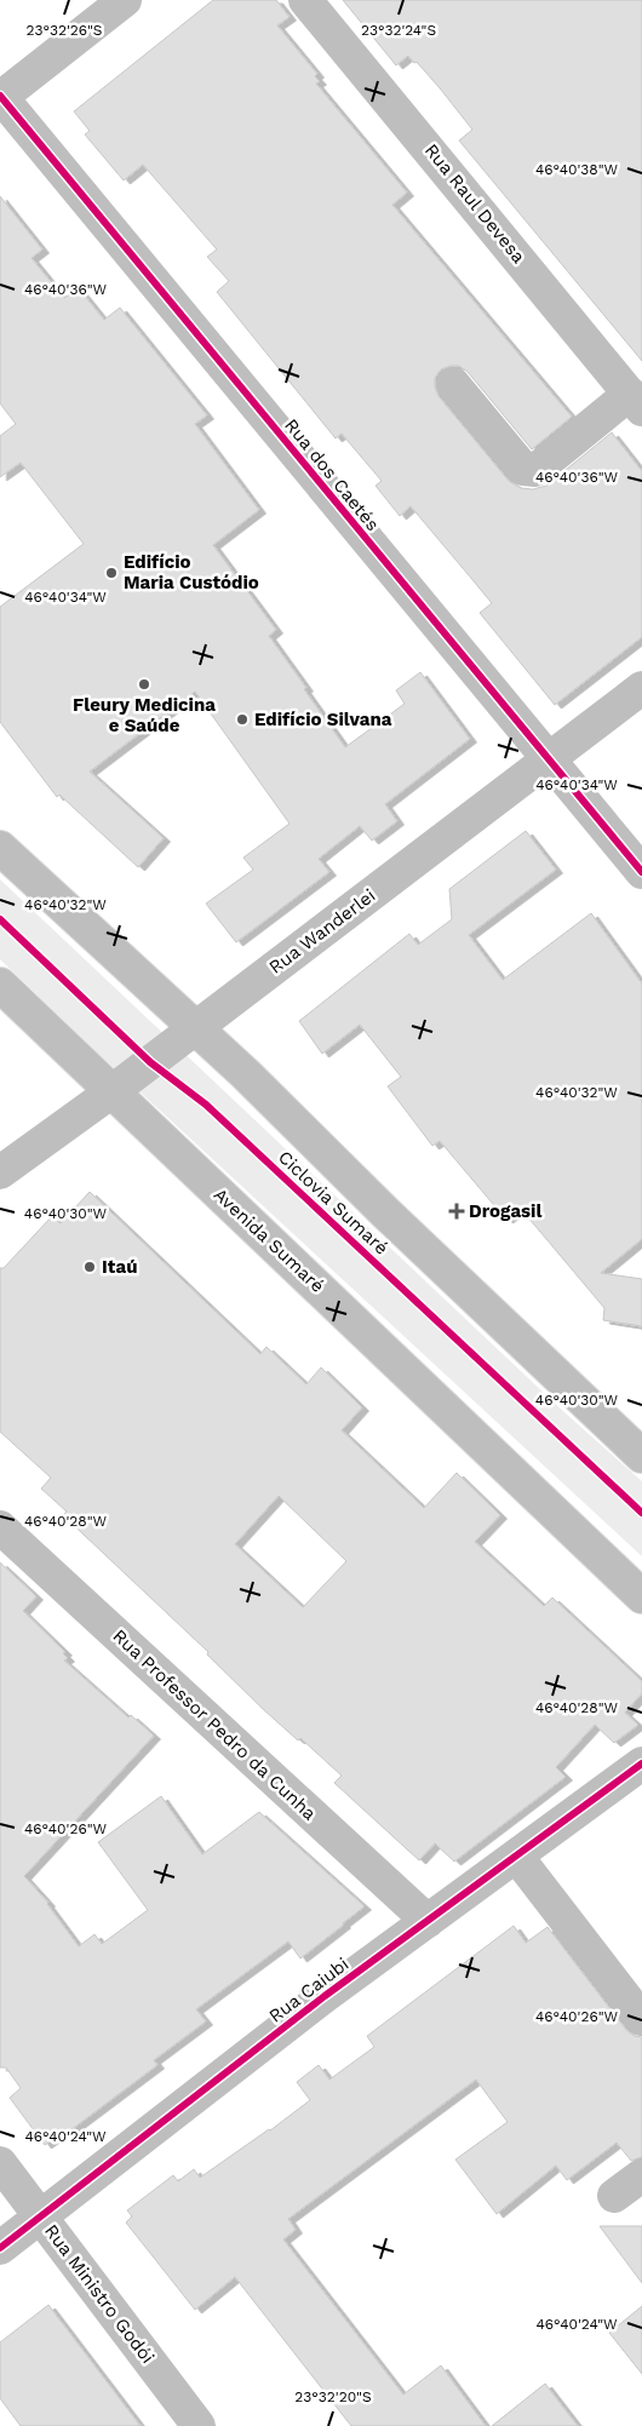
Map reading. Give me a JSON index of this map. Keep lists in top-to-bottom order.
{
  "streets": {
    "street": [
      "Rua Raul Devesa",
      "Rua dos Caetés",
      "Rua Wanderlei",
      "Avenida Sumaré",
      "Rua Professor Pedro da Cunha",
      "Rua Caiubi",
      "Rua Ministro Godói"
    ],
    "cycle path": ["Ciclovia Sumaré"]
  },
  "crossings": [
    ["Rua dos Caetés", "Rua Wanderlei"],
    ["Rua Wanderlei", "Avenida Sumaré"],
    ["Rua Professor Pedro da Cunha", "Rua Caiubi"],
    ["Rua Caiubi", "Rua Ministro Godói"]
  ],
  "places": {
    "other": [
      "Edifício Maria Custódio",
      "Fleury Medicina e Saúde",
      "Edifício Silvana",
      "Itaú"
    ],
    "health": ["Drogasil"]
  },
  "coordinates": [
    "23°32'26\"S",
    "23°32'24\"S",
    "46°40'38\"W",
    "46°40'36\"W",
    "46°40'34\"W",
    "46°40'32\"W",
    "46°40'30\"W",
    "46°40'28\"W",
    "46°40'26\"W",
    "46°40'24\"W",
    "23°32'20\"S"
  ]
}
